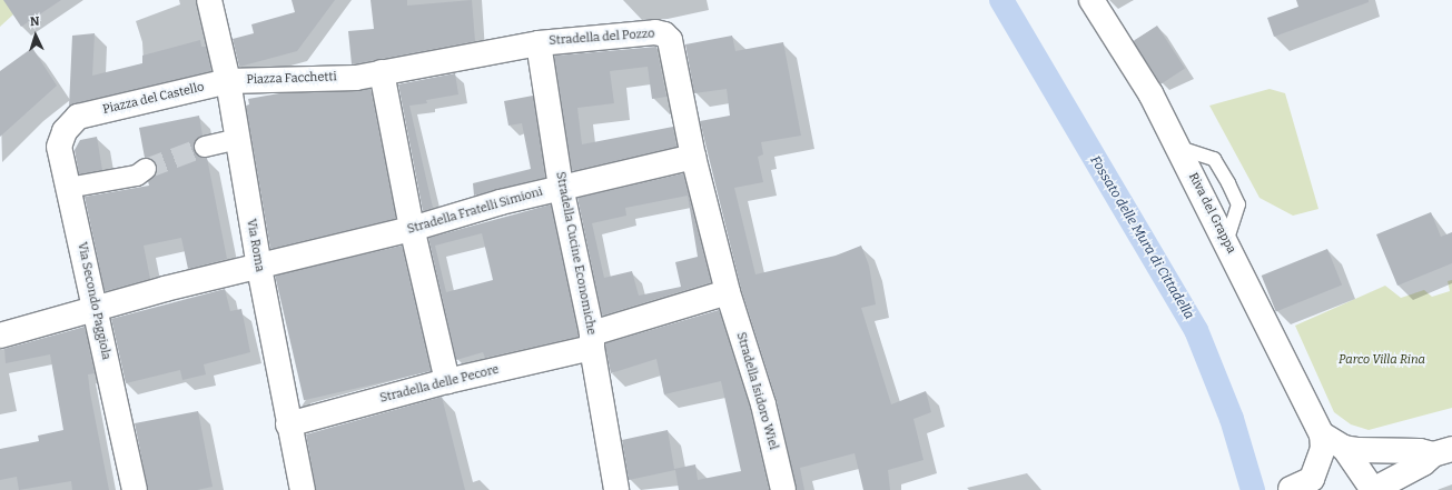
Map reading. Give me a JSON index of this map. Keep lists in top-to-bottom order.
{
  "streets": {
    "street": [
      "Stradella del Pozzo",
      "Piazza Facchetti",
      "Piazza del Castello",
      "Stradella Fratelli Simioni",
      "Riva del Grappa",
      "Via Roma",
      "Stradella Cucine Economiche",
      "Via Secondo Paggiola",
      "Stradella delle Pecore",
      "Stradella Isidoro Wiel"
    ]
  },
  "crossings": [
    ["Stradella del Pozzo", "Piazza Facchetti"],
    ["Stradella del Pozzo", "Stradella Fratelli Simioni"],
    ["Stradella del Pozzo", "Stradella Cucine Economiche"],
    ["Stradella del Pozzo", "Stradella delle Pecore"],
    ["Stradella del Pozzo", "Stradella Isidoro Wiel"],
    ["Piazza Facchetti", "Piazza del Castello"],
    ["Piazza Facchetti", "Via Roma"],
    ["Piazza del Castello", "Via Roma"],
    ["Piazza del Castello", "Via Secondo Paggiola"],
    ["Stradella Fratelli Simioni", "Via Roma"],
    ["Stradella Fratelli Simioni", "Stradella Cucine Economiche"],
    ["Stradella Fratelli Simioni", "Via Secondo Paggiola"],
    ["Via Roma", "Stradella delle Pecore"],
    ["Stradella Cucine Economiche", "Stradella delle Pecore"],
    ["Stradella delle Pecore", "Stradella Isidoro Wiel"]
  ],
  "water": ["Fossato delle Mura di Cittadella"],
  "parks": ["Parco Villa Rina"],
  "north": "top"
}
